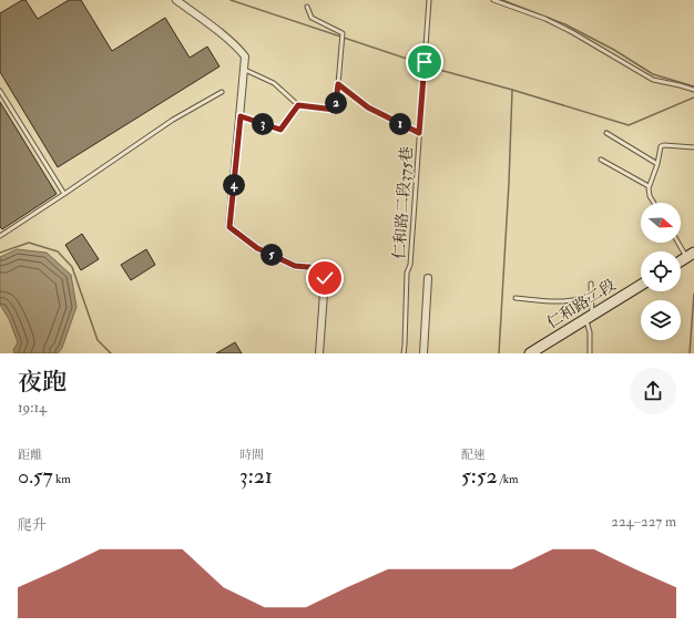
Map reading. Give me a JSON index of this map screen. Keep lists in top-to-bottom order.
{
  "streets": {
    "main road": ["仁和路二段"],
    "lane": ["仁和路二段375巷"]
  },
  "north": "right",
  "page": {
    "pins": [
      "2",
      "1",
      "3",
      "4",
      "5"
    ],
    "heading": ["夜跑", "19:14"],
    "stats": [
      ["距離", "0.57 km"],
      ["時間", "3:21"],
      ["配速", "5:52 /km"]
    ],
    "chart": ["爬升", "224–227 m"]
  }
}
